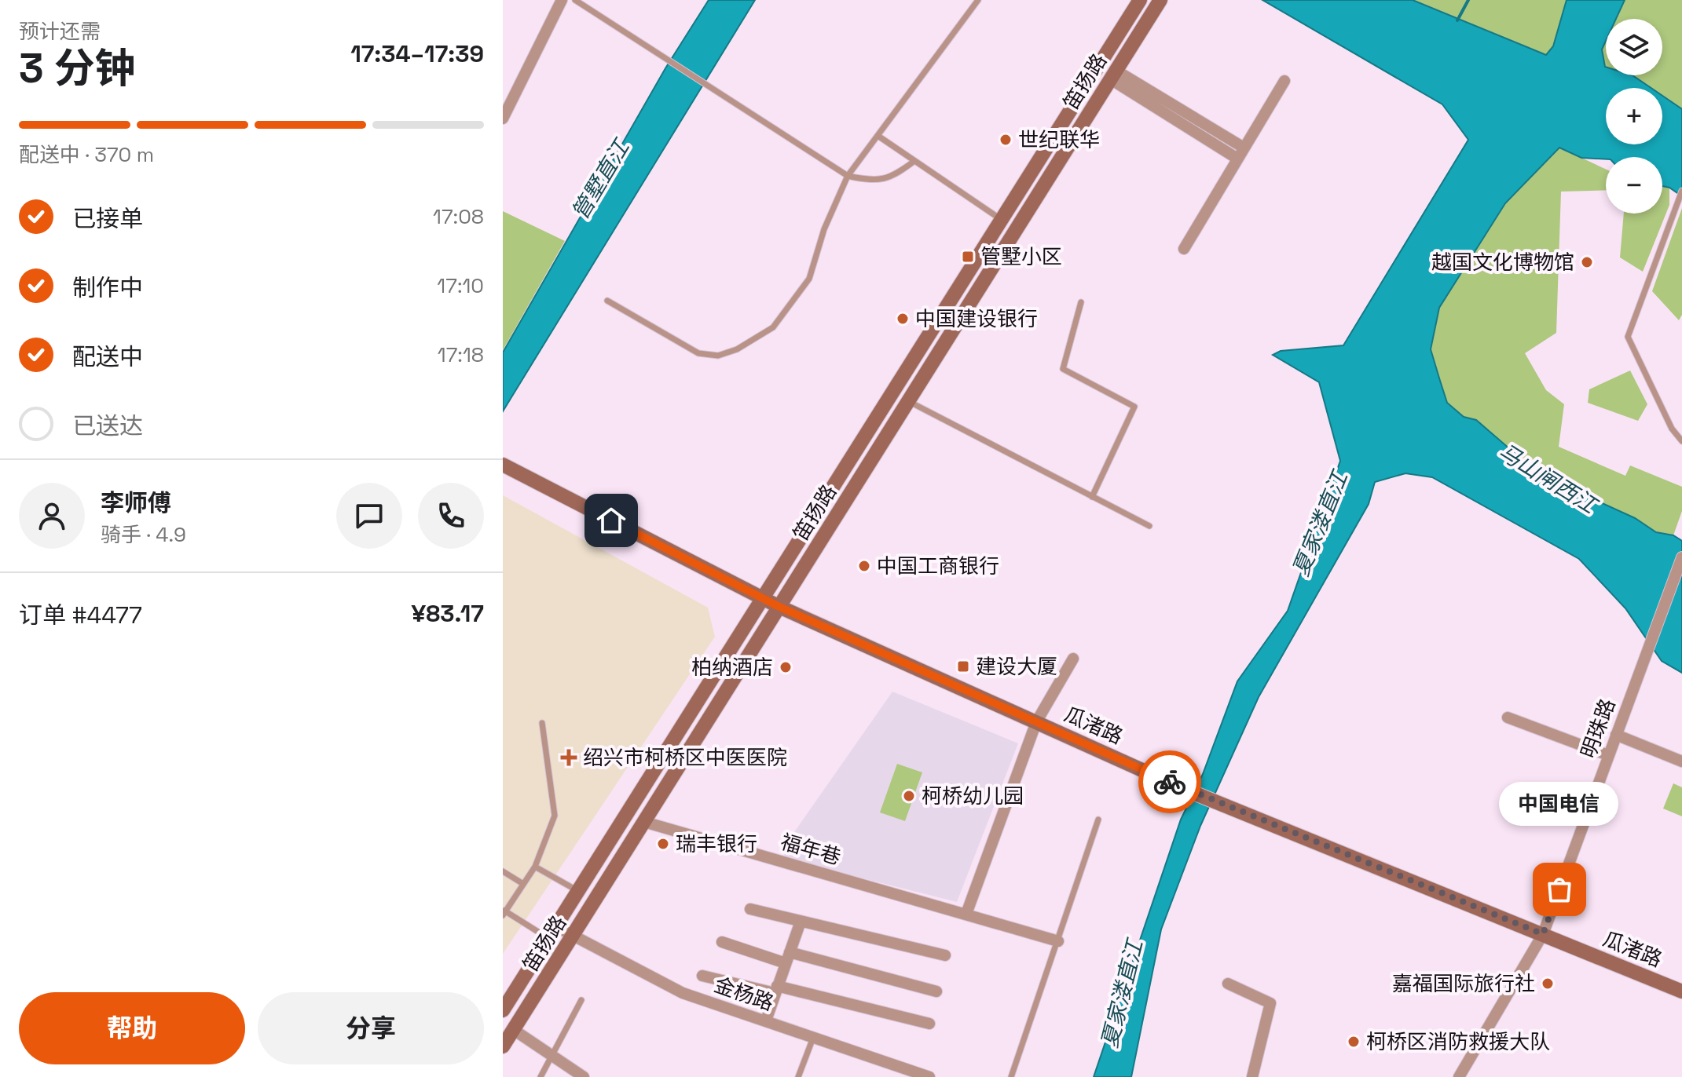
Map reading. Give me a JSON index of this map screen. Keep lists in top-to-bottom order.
{
  "streets": {
    "street": [
      "笛扬路",
      "瓜渚路",
      "明珠路",
      "福年巷",
      "金杨路"
    ]
  },
  "crossings": [
    ["笛扬路", "瓜渚路"],
    ["笛扬路", "福年巷"],
    ["笛扬路", "金杨路"],
    ["瓜渚路", "明珠路"]
  ],
  "water": ["管墅直江", "马山闸西江", "夏家溇直江"],
  "places": {
    "other": [
      "世纪联华",
      "越国文化博物馆",
      "中国建设银行",
      "中国工商银行",
      "柏纳酒店",
      "柯桥幼儿园",
      "瑞丰银行",
      "中国电信",
      "嘉福国际旅行社",
      "柯桥区消防救援大队"
    ],
    "transit": ["管墅小区", "建设大厦"],
    "health": ["绍兴市柯桥区中医医院"]
  },
  "page": {
    "heading": ["3 分钟", "预计还需", "17:34–17:39"],
    "panel": [
      "李师傅",
      "骑手 · 4.9",
      "订单 #4477",
      "¥83.17"
    ],
    "map_buttons": ["+", "−"],
    "bar": "配送中 · 370 m",
    "list": [
      ["已接单", "17:08"],
      ["制作中", "17:10"],
      ["配送中", "17:18"],
      "已送达"
    ],
    "bubble": "中国电信",
    "buttons": ["帮助", "分享"]
  }
}
